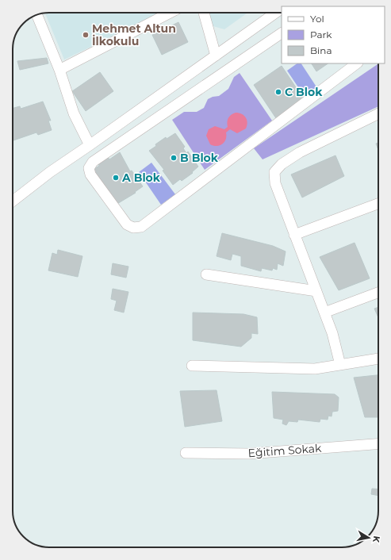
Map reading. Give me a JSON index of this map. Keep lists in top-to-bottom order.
{
  "streets": {
    "street": ["Eğitim Sokak"]
  },
  "places": [
    "Mehmet Altun İlkokulu",
    "C Blok",
    "B Blok",
    "A Blok"
  ],
  "legend": ["Yol", "Park", "Bina"],
  "north": "right"
}
